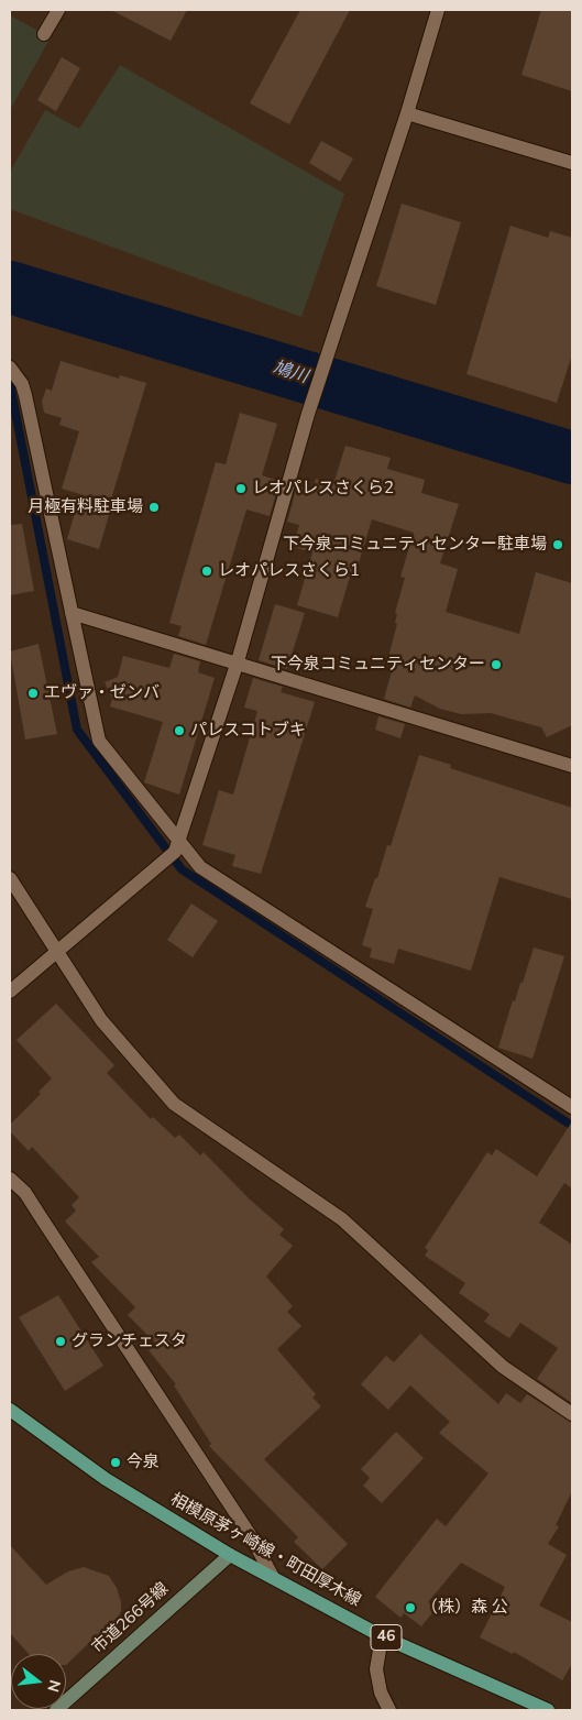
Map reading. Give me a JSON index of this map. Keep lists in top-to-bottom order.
{
  "streets": {
    "main road": ["相模原茅ヶ崎線・町田厚木線", "46"],
    "street": ["市道266号線"]
  },
  "crossings": [
    ["相模原茅ヶ崎線・町田厚木線", "市道266号線"]
  ],
  "water": ["鳩川"],
  "places": [
    "レオパレスさくら2",
    "月極有料駐車場",
    "下今泉コミュニティセンター駐車場",
    "レオパレスさくら1",
    "下今泉コミュニティセンター",
    "エヴァ・ゼンバ",
    "パレスコトブキ",
    "グランチェスタ",
    "今泉",
    "（株）森 公"
  ],
  "north": "right"
}
